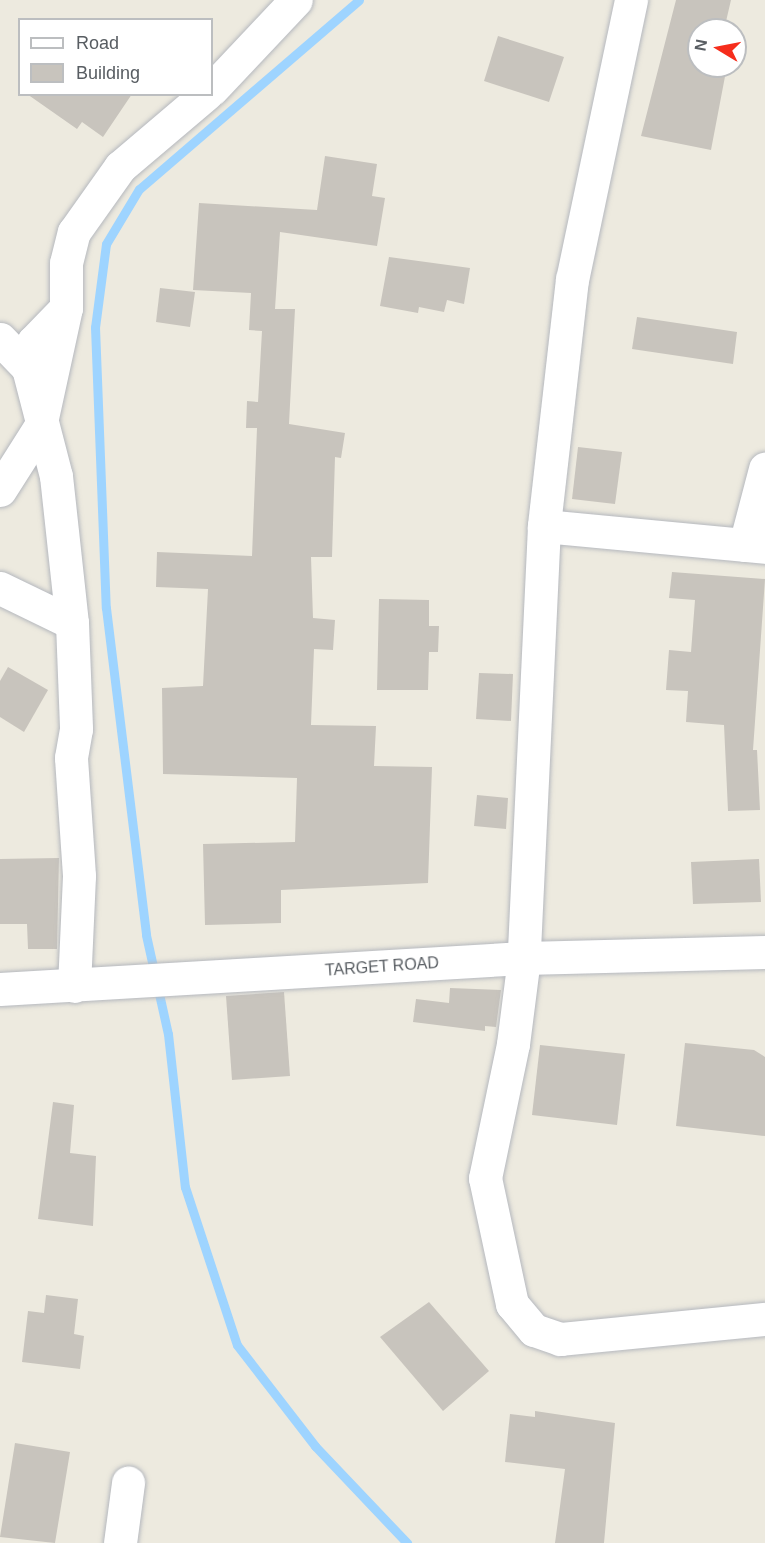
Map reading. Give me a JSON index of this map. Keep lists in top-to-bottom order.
{
  "streets": {
    "street": ["TARGET ROAD"]
  },
  "legend": ["Road", "Building"],
  "north": "left"
}
